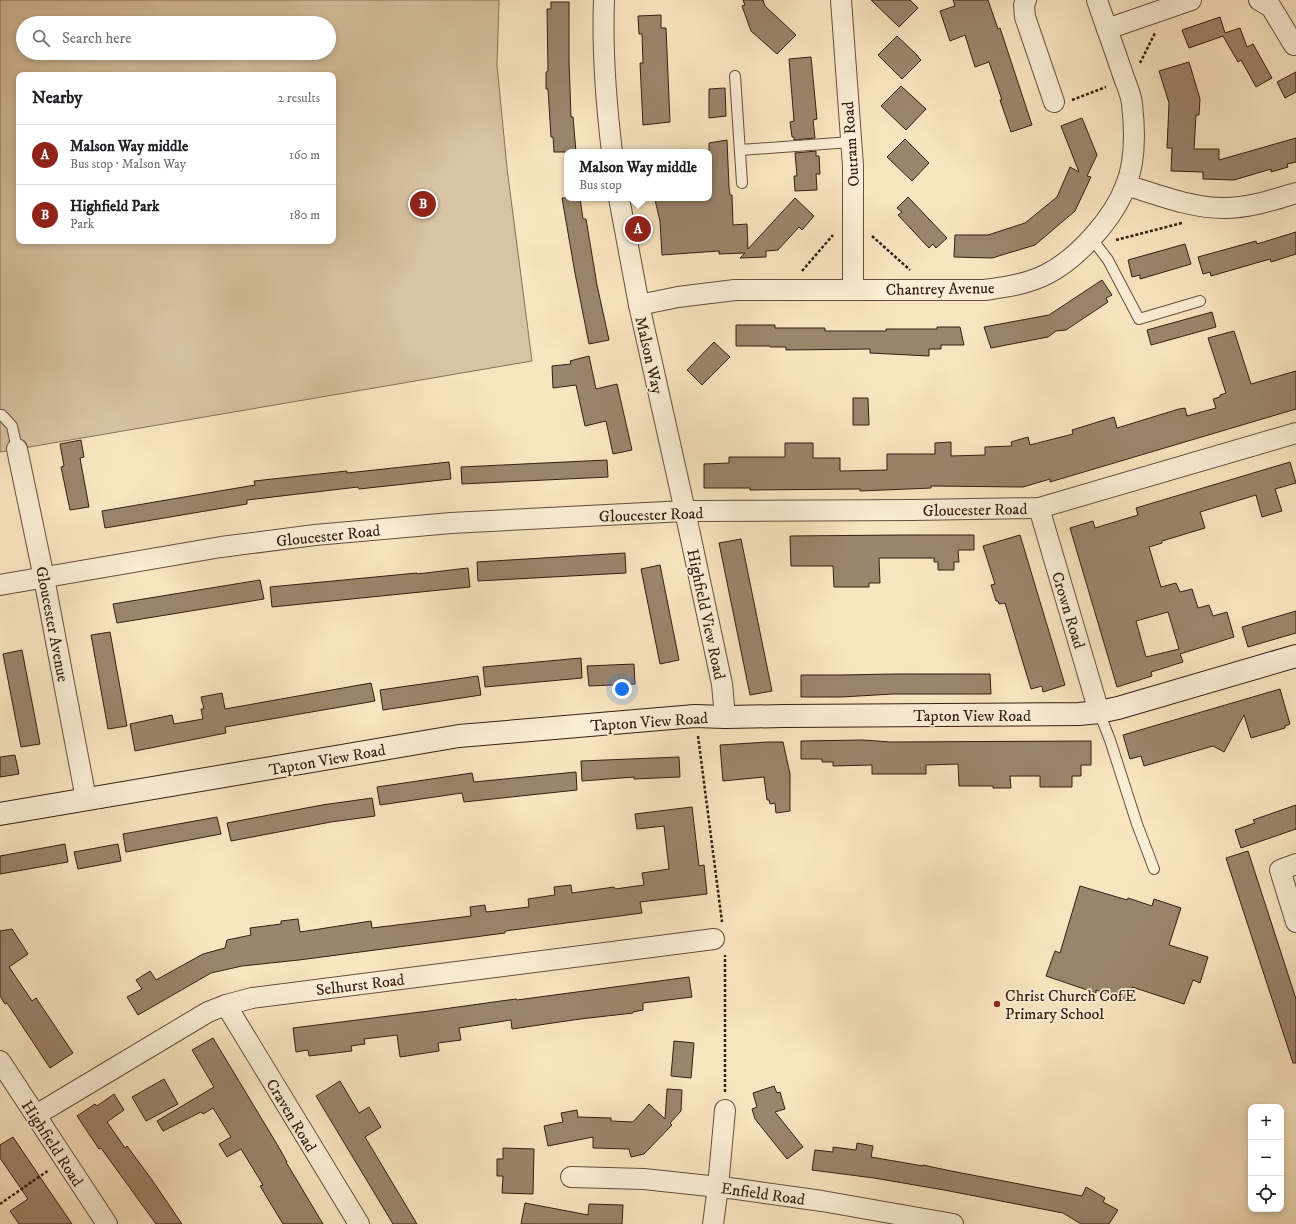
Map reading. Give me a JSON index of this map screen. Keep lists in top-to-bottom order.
{
  "streets": {
    "street": [
      "Outram Road",
      "Chantrey Avenue",
      "Malson Way",
      "Gloucester Road",
      "Crown Road",
      "Highfield View Road",
      "Gloucester Avenue",
      "Tapton View Road",
      "Selhurst Road",
      "Craven Road",
      "Highfield Road",
      "Enfield Road"
    ]
  },
  "crossings": [
    ["Outram Road", "Chantrey Avenue"],
    ["Chantrey Avenue", "Malson Way"],
    ["Malson Way", "Gloucester Road"],
    ["Malson Way", "Highfield View Road"],
    ["Gloucester Road", "Crown Road"],
    ["Gloucester Road", "Highfield View Road"],
    ["Gloucester Road", "Gloucester Avenue"],
    ["Crown Road", "Tapton View Road"],
    ["Highfield View Road", "Tapton View Road"],
    ["Gloucester Avenue", "Tapton View Road"],
    ["Selhurst Road", "Craven Road"],
    ["Selhurst Road", "Highfield Road"]
  ],
  "places": ["Christ Church CofE Primary School"],
  "page": {
    "search": "Search here",
    "heading": ["Nearby", "2 results"],
    "list": [
      {
        "mark": "A",
        "name": "Malson Way middle",
        "note": "Bus stop · Malson Way",
        "value": "160 m"
      },
      {
        "mark": "B",
        "name": "Highfield Park",
        "note": "Park",
        "value": "180 m"
      }
    ],
    "popup": ["Malson Way middle", "Bus stop"],
    "pins": ["B", "A"],
    "map_buttons": ["+", "−"]
  }
}
